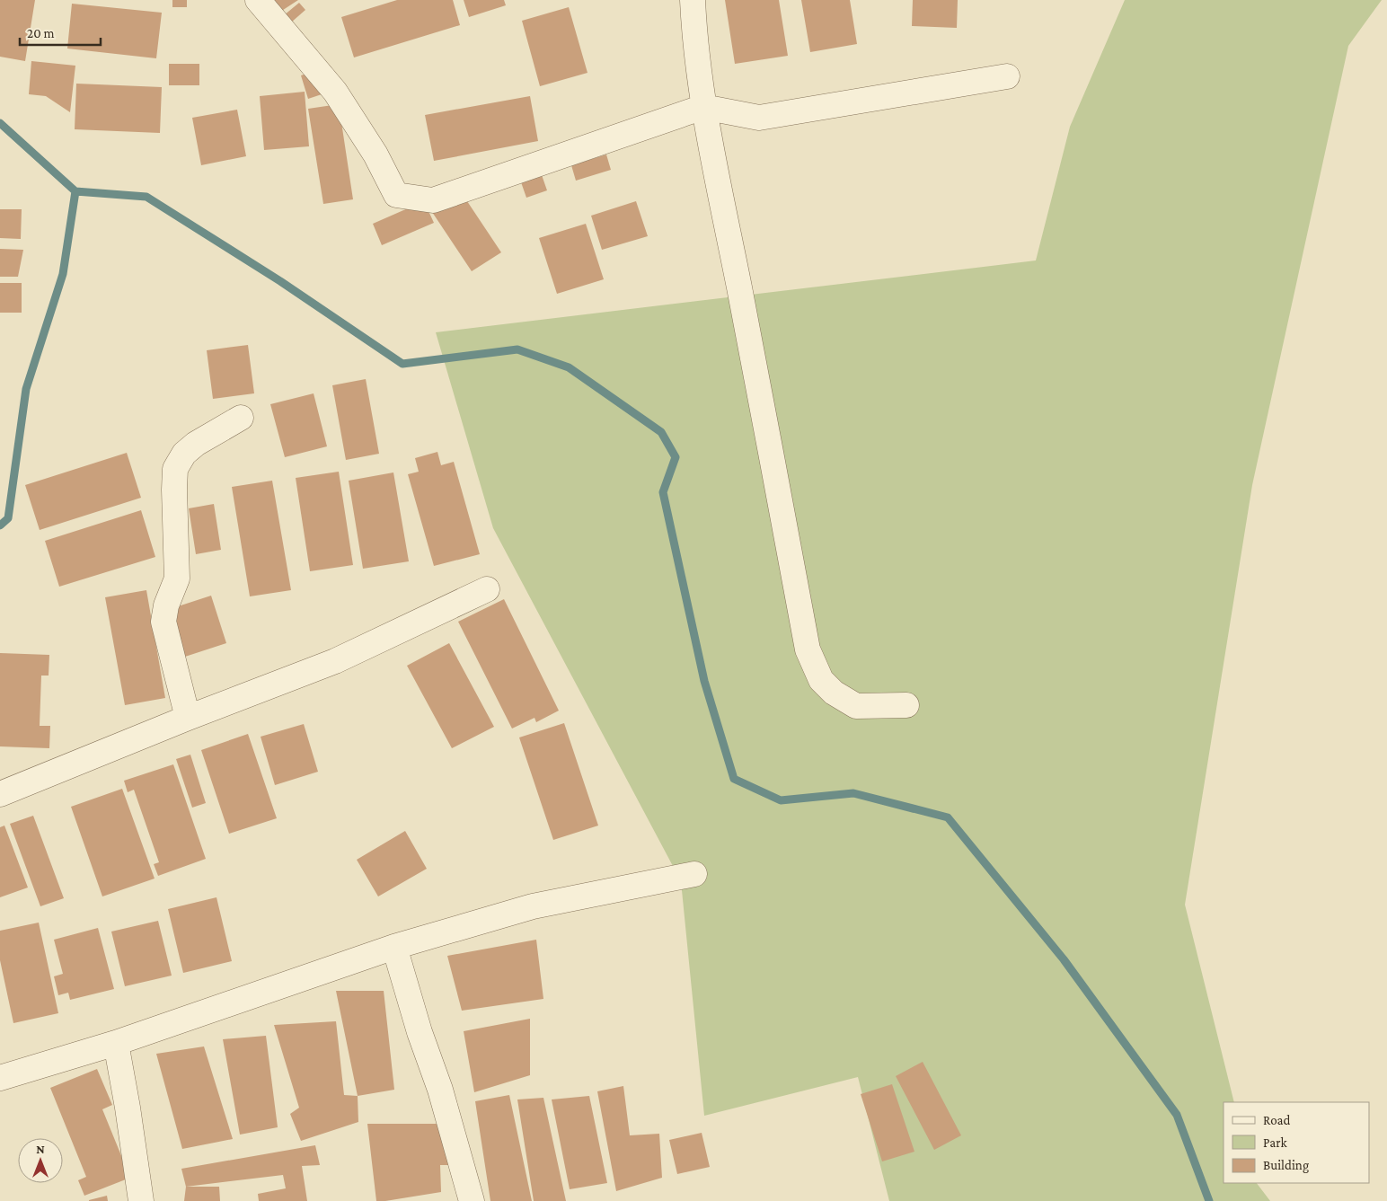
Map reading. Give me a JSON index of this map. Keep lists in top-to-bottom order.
{
  "legend": ["Road", "Park", "Building"],
  "scale_bar": "20 m",
  "north": "top"
}
